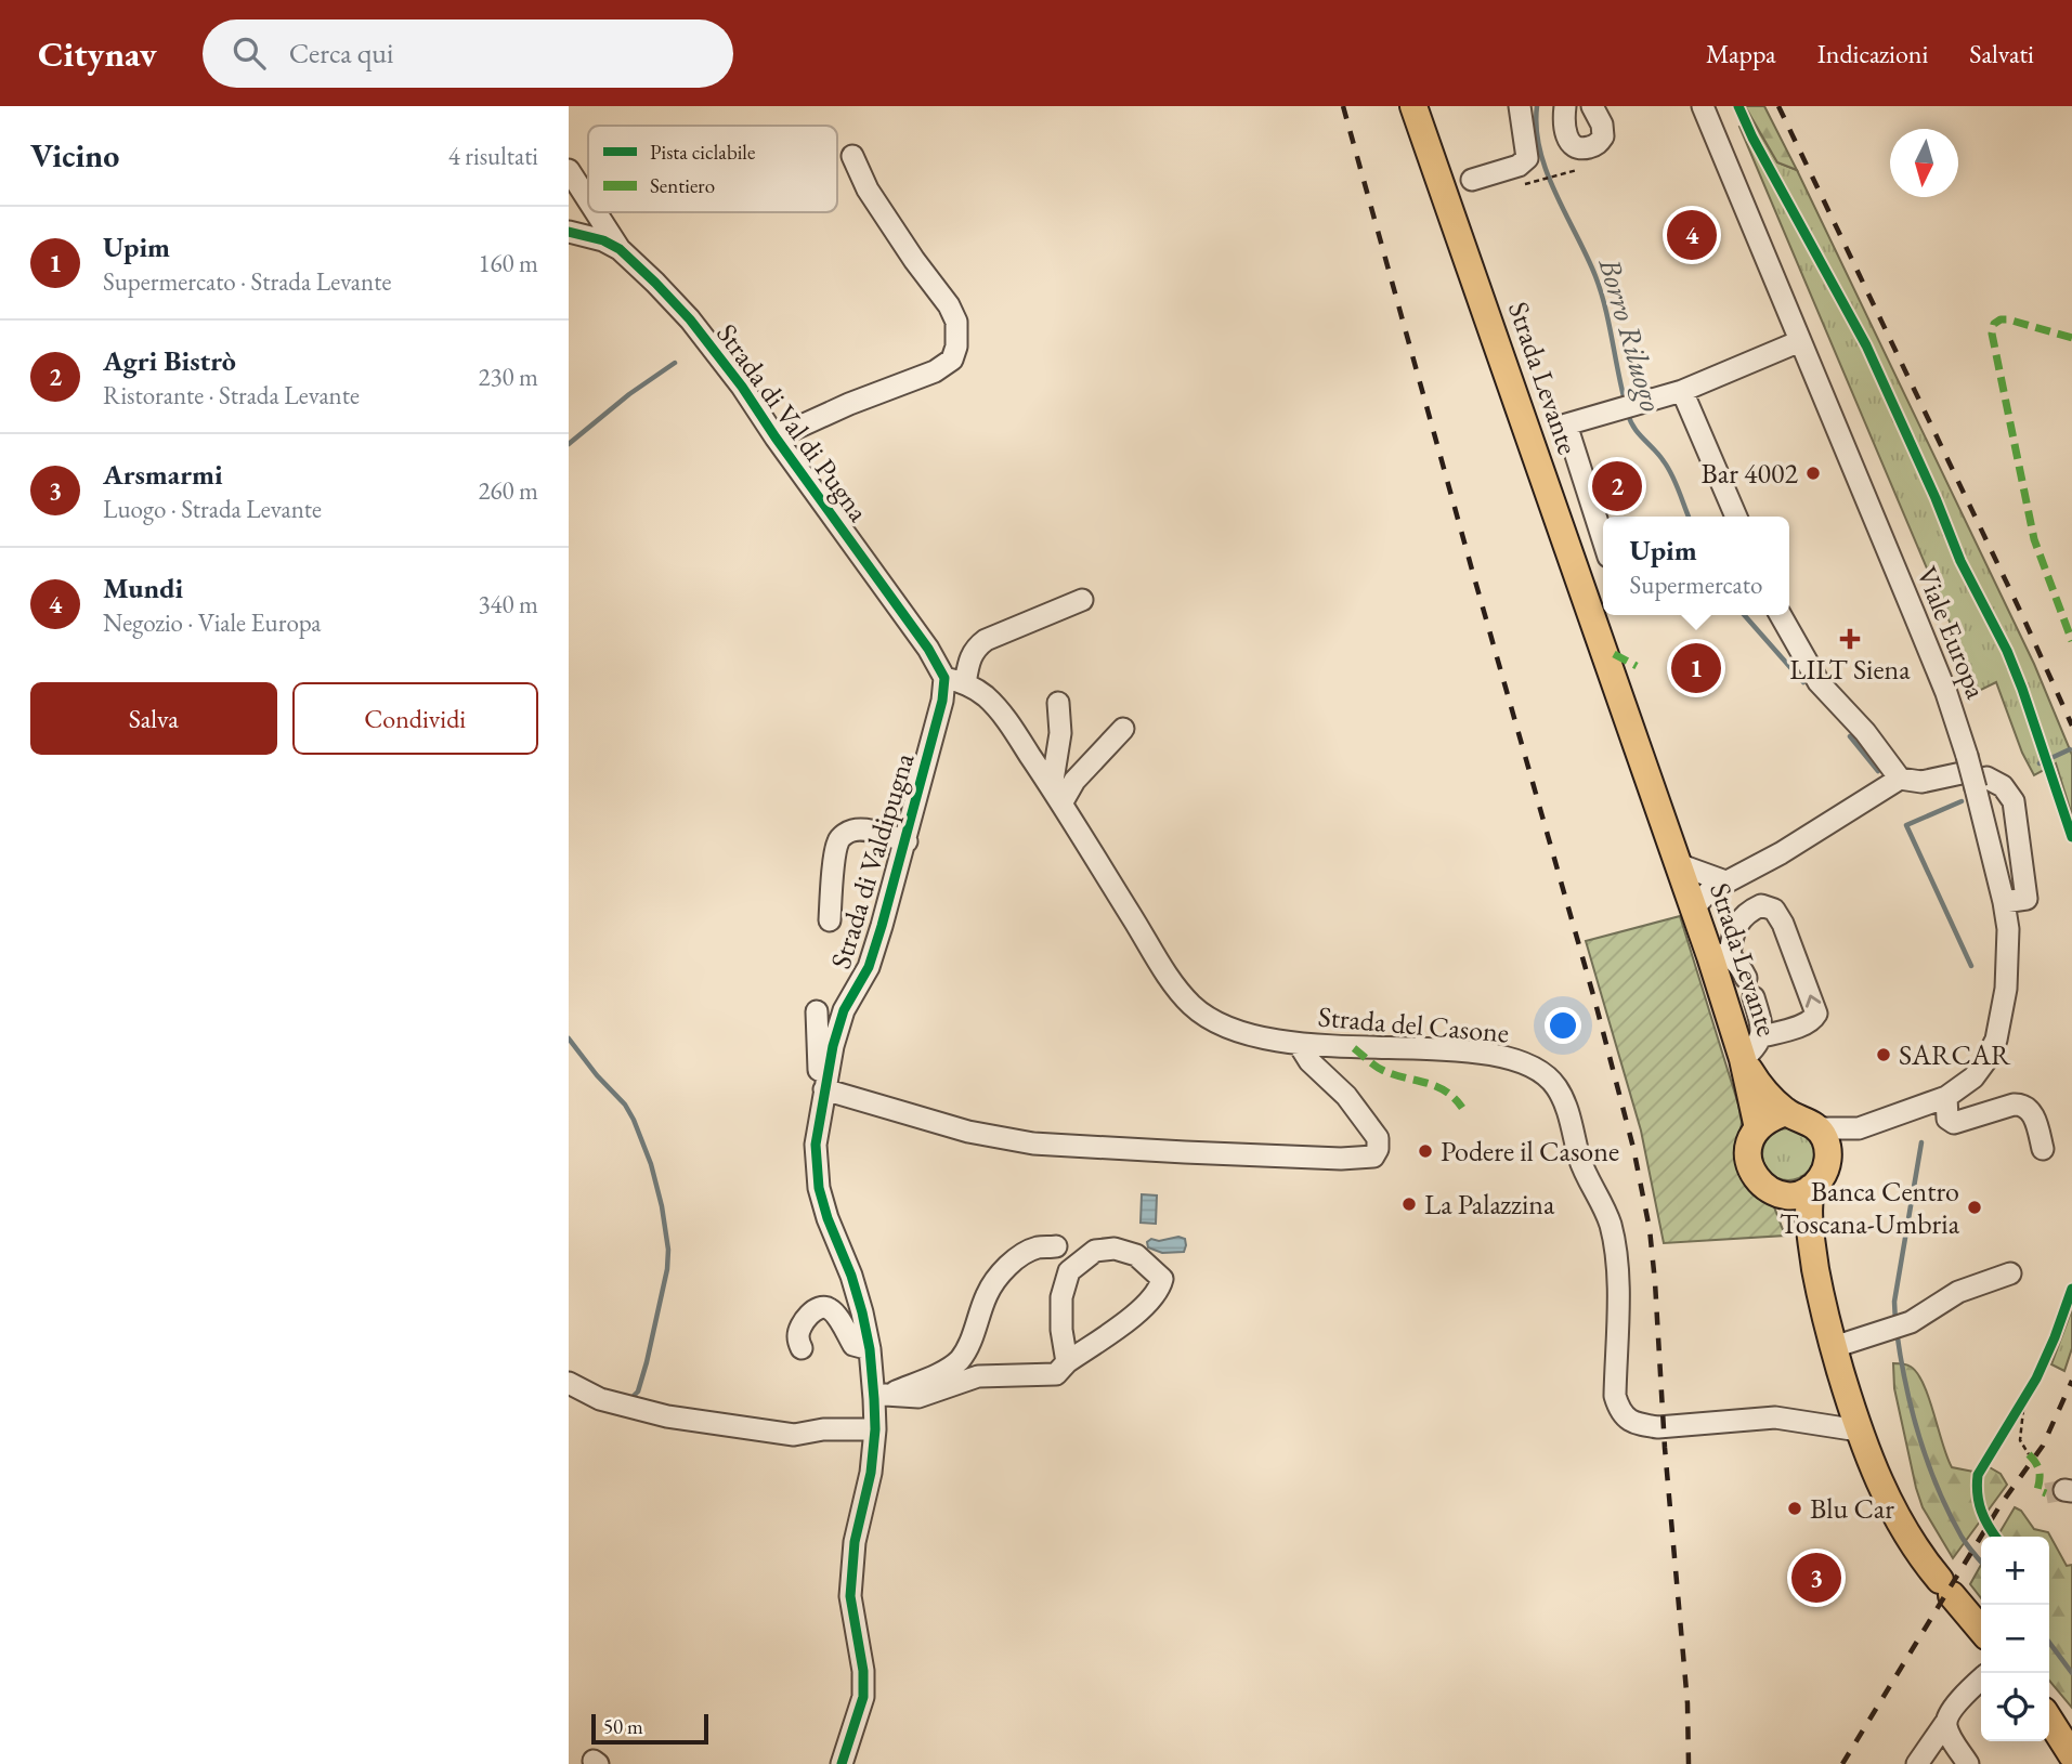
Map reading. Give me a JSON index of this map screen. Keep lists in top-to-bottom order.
{
  "streets": {
    "main road": ["Strada Levante"],
    "street": [
      "Strada di Val di Pugna",
      "Viale Europa",
      "Strada di Valdipugna",
      "Strada del Casone"
    ]
  },
  "crossings": [
    ["Strada Levante", "Viale Europa"],
    ["Strada Levante", "Strada del Casone"],
    ["Strada di Val di Pugna", "Strada di Valdipugna"],
    ["Strada di Val di Pugna", "Strada del Casone"],
    ["Strada di Valdipugna", "Strada del Casone"]
  ],
  "water": ["Borro Riluogo"],
  "places": {
    "other": [
      "Bar 4002",
      "SARCAR",
      "Podere il Casone",
      "La Palazzina",
      "Banca Centro Toscana-Umbria",
      "Blu Car"
    ],
    "health": ["LILT Siena"]
  },
  "legend": ["Pista ciclabile", "Sentiero"],
  "scale_bar": "50 m",
  "north": "bottom",
  "page": {
    "header": "Citynav",
    "search": "Cerca qui",
    "nav": ["Mappa", "Indicazioni", "Salvati"],
    "heading": ["Vicino", "4 risultati"],
    "list": [
      {
        "mark": "1",
        "name": "Upim",
        "note": "Supermercato · Strada Levante",
        "value": "160 m"
      },
      {
        "mark": "2",
        "name": "Agri Bistrò",
        "note": "Ristorante · Strada Levante",
        "value": "230 m"
      },
      {
        "mark": "3",
        "name": "Arsmarmi",
        "note": "Luogo · Strada Levante",
        "value": "260 m"
      },
      {
        "mark": "4",
        "name": "Mundi",
        "note": "Negozio · Viale Europa",
        "value": "340 m"
      }
    ],
    "pins": [
      "4",
      "2",
      "1",
      "3"
    ],
    "popup": ["Upim", "Supermercato"],
    "buttons": ["Salva", "Condividi"],
    "map_buttons": ["+", "−"],
    "scale": "50 m"
  }
}
